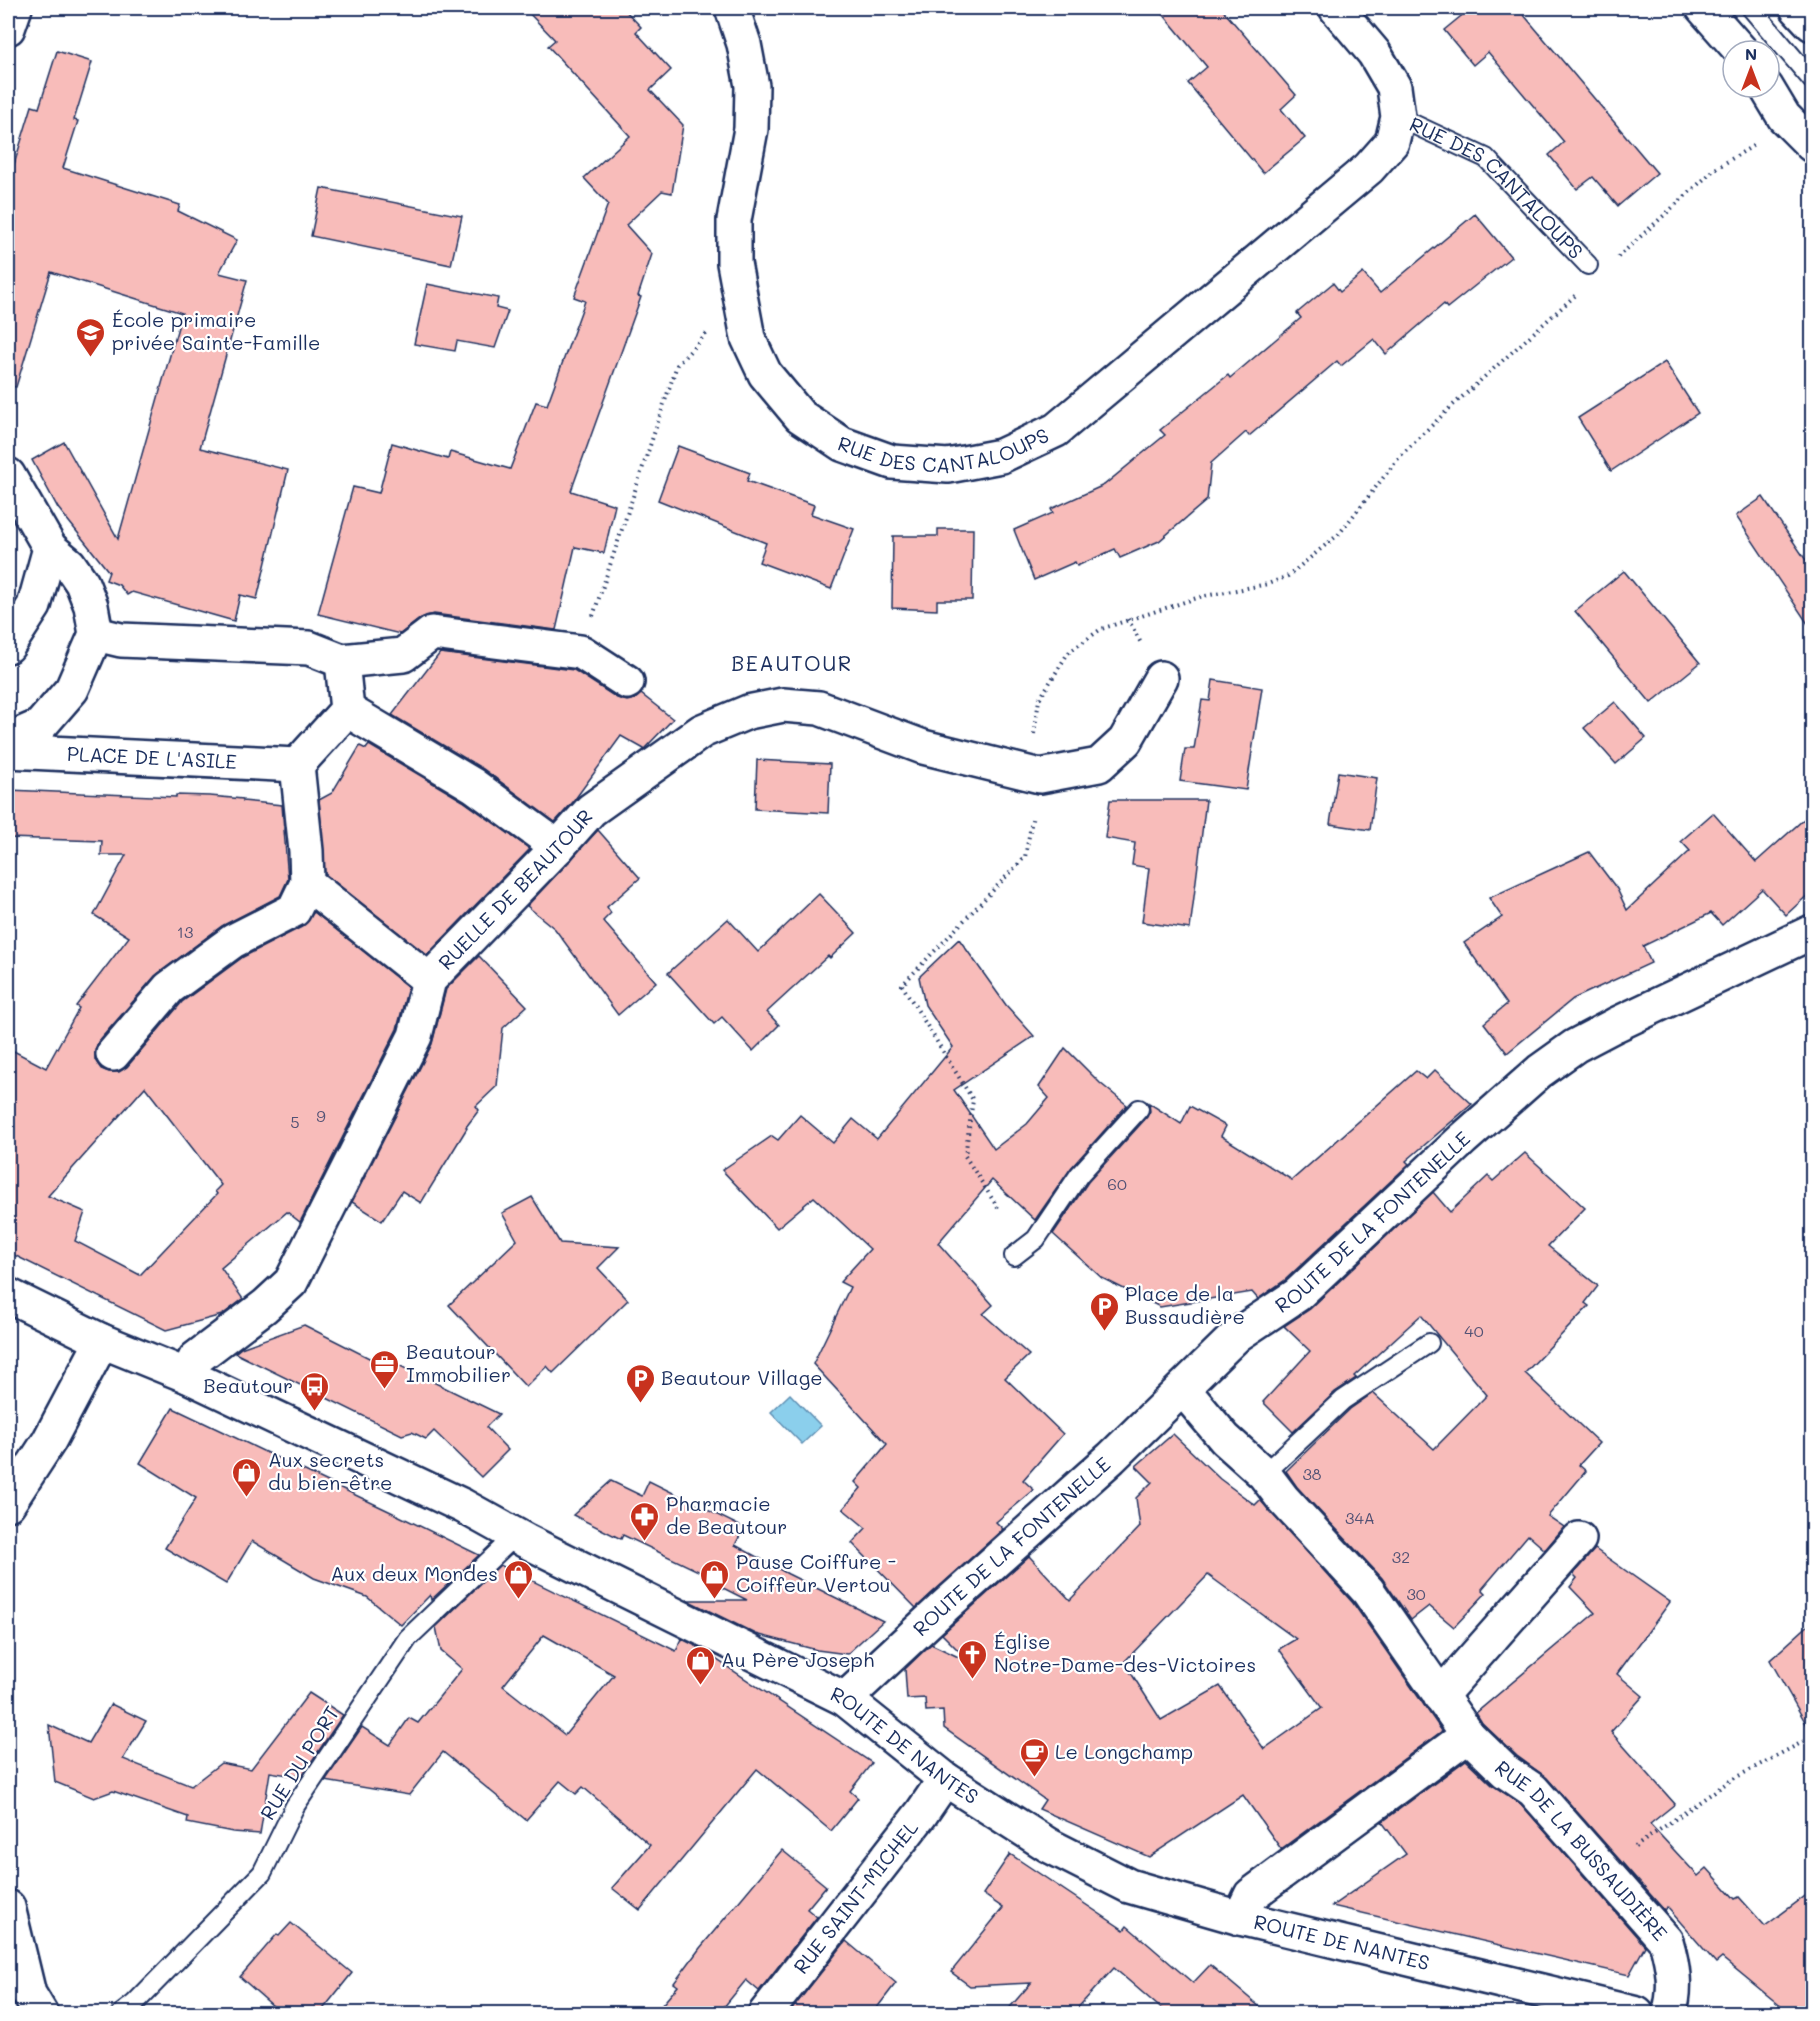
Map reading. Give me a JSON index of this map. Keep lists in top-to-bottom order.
{
  "streets": {
    "street": [
      "RUE DES CANTALOUPS",
      "PLACE DE L'ASILE",
      "RUELLE DE BEAUTOUR",
      "ROUTE DE LA FONTENELLE",
      "ROUTE DE NANTES",
      "RUE DE LA BUSSAUDIÈRE",
      "RUE SAINT-MICHEL"
    ],
    "lane": ["RUE DU PORT"]
  },
  "crossings": [
    ["RUELLE DE BEAUTOUR", "ROUTE DE NANTES"],
    ["ROUTE DE LA FONTENELLE", "ROUTE DE NANTES"],
    ["ROUTE DE LA FONTENELLE", "RUE DE LA BUSSAUDIÈRE"],
    ["ROUTE DE NANTES", "RUE DU PORT"],
    ["ROUTE DE NANTES", "RUE SAINT-MICHEL"]
  ],
  "districts": ["BEAUTOUR"],
  "places": {
    "school or university": ["École primaire privée Sainte-Famille"],
    "parking": ["Place de la Bussaudière", "Beautour Village"],
    "office": ["Beautour Immobilier"],
    "bus stop": ["Beautour"],
    "shop": [
      "Aux secrets du bien-être",
      "Aux deux Mondes",
      "Pause Coiffure - Coiffeur Vertou",
      "Au Père Joseph"
    ],
    "pharmacy": ["Pharmacie de Beautour"],
    "church": ["Église Notre-Dame-des-Victoires"],
    "cafe": ["Le Longchamp"]
  },
  "house_numbers": [
    "13",
    "9",
    "5",
    "60",
    "40",
    "38",
    "34A",
    "32",
    "30"
  ],
  "north": "top"
}
